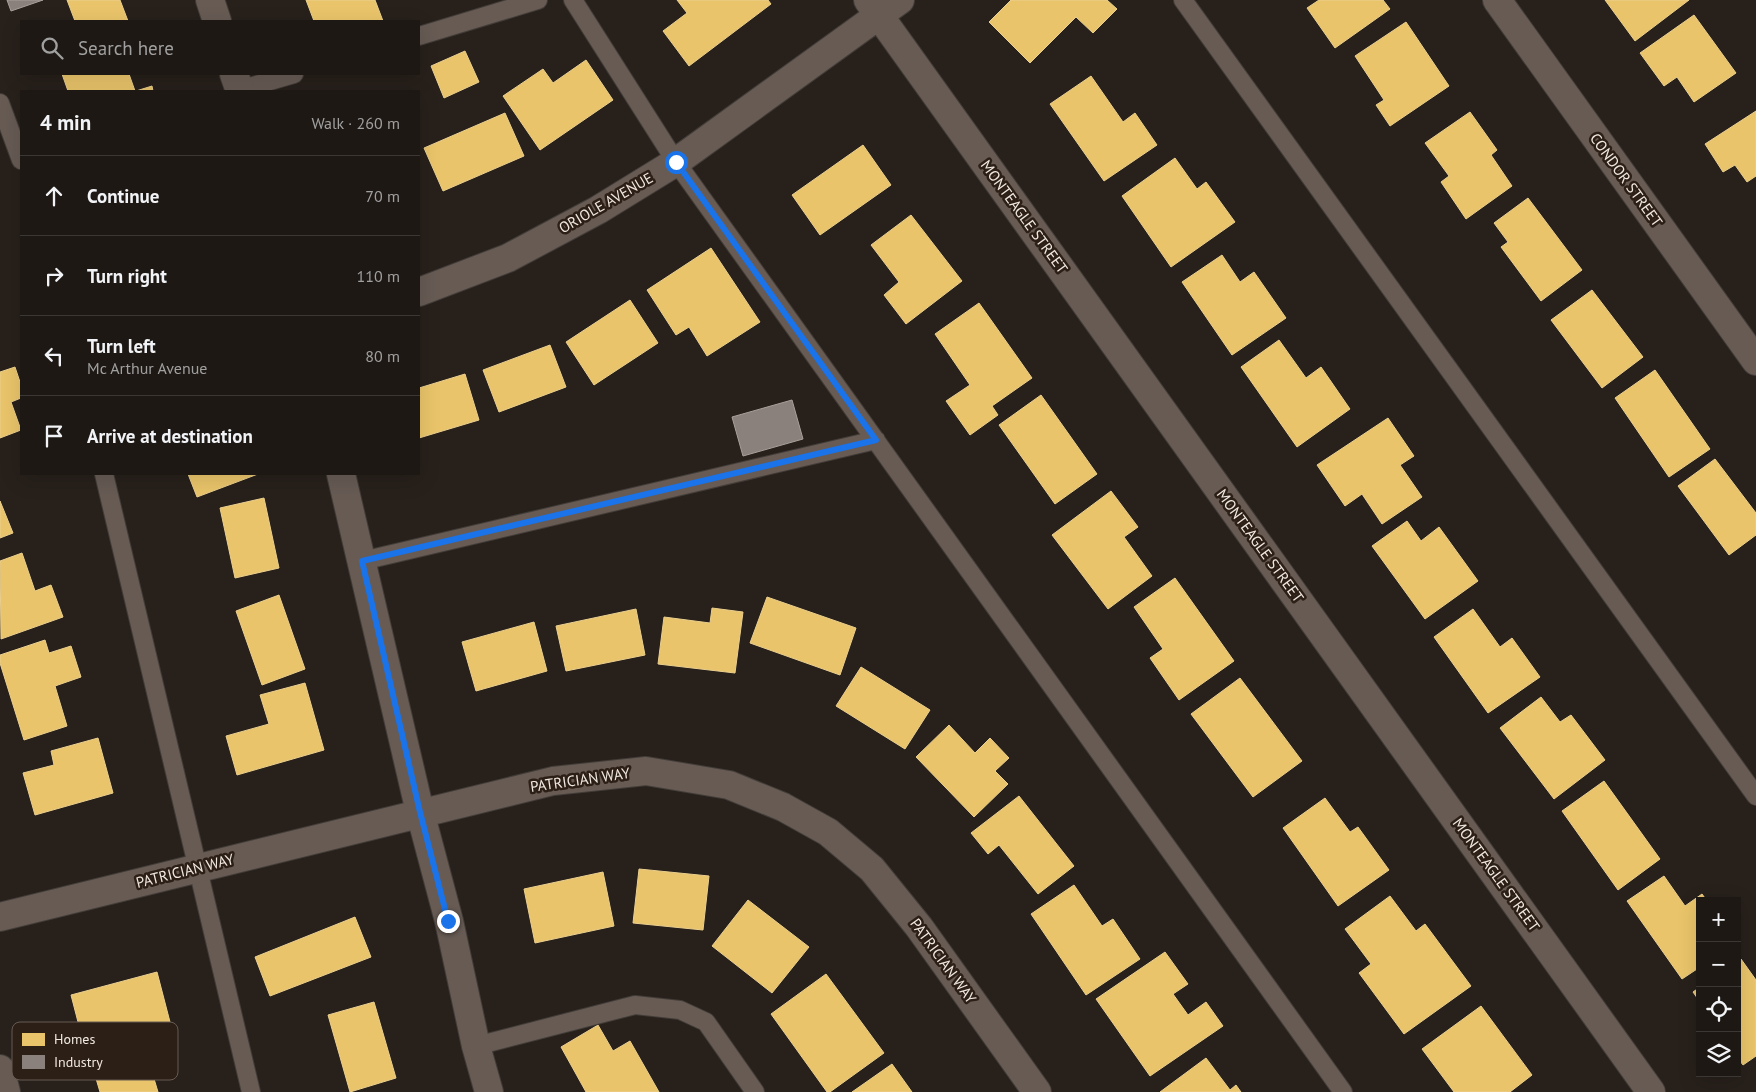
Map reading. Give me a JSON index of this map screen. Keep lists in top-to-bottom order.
{
  "streets": {
    "street": [
      "CONDOR STREET",
      "ORIOLE AVENUE",
      "MONTEAGLE STREET",
      "PATRICIAN WAY"
    ]
  },
  "crossings": [
    ["ORIOLE AVENUE", "MONTEAGLE STREET"]
  ],
  "legend": ["Homes", "Industry"],
  "page": {
    "search": "Search here",
    "heading": ["4 min", "Walk · 260 m"],
    "list": [
      ["Continue", "70 m"],
      ["Turn right", "110 m"],
      ["Turn left", "Mc Arthur Avenue", "80 m"],
      "Arrive at destination"
    ],
    "map_buttons": ["+", "−"]
  }
}
